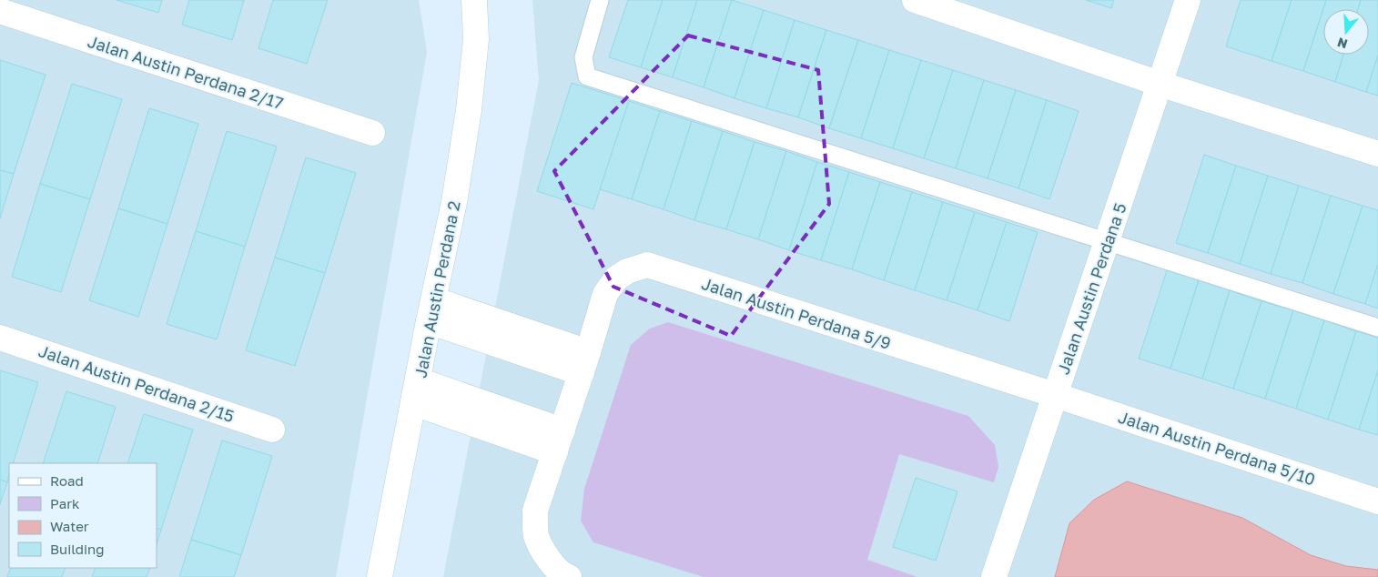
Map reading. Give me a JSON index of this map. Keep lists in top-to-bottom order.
{
  "streets": {
    "street": [
      "Jalan Austin Perdana 2/17",
      "Jalan Austin Perdana 5",
      "Jalan Austin Perdana 2",
      "Jalan Austin Perdana 5/9",
      "Jalan Austin Perdana 2/15",
      "Jalan Austin Perdana 5/10"
    ]
  },
  "crossings": [
    ["Jalan Austin Perdana 5", "Jalan Austin Perdana 5/9"],
    ["Jalan Austin Perdana 5", "Jalan Austin Perdana 5/10"],
    ["Jalan Austin Perdana 5/9", "Jalan Austin Perdana 5/10"]
  ],
  "legend": [
    "Road",
    "Park",
    "Water",
    "Building"
  ],
  "north": "bottom"
}
